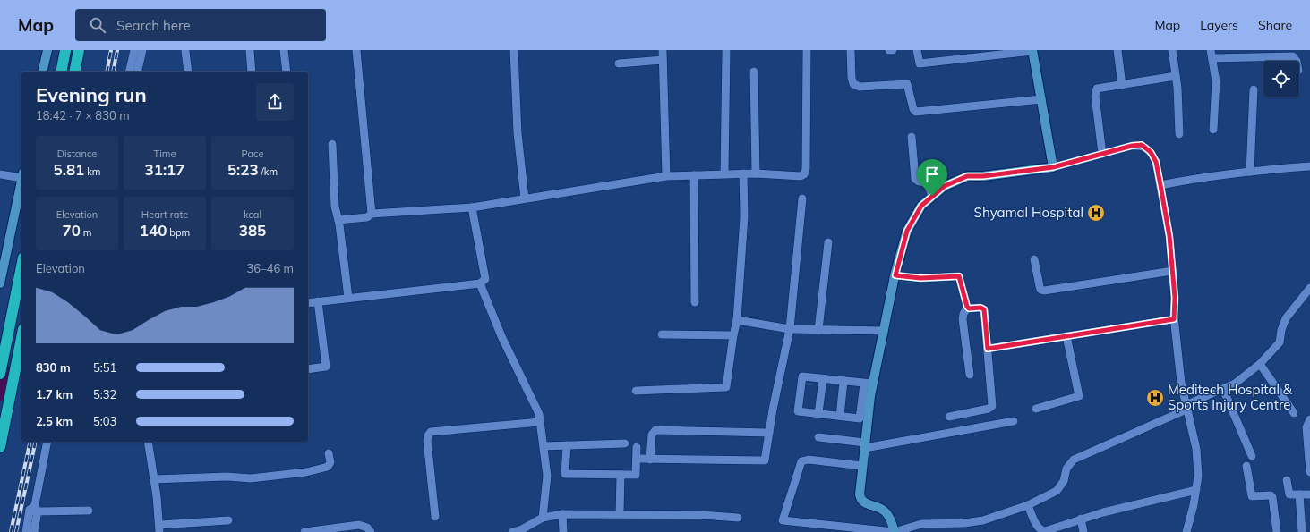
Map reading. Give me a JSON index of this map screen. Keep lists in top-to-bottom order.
{
  "places": {
    "hospital": ["Shyamal Hospital", "Meditech Hospital & Sports Injury Centre"]
  },
  "page": {
    "header": "Map",
    "search": "Search here",
    "nav": ["Map", "Layers", "Share"],
    "heading": ["Evening run", "18:42 · 7 × 830 m"],
    "stats": [
      ["Distance", "5.81 km"],
      ["Time", "31:17"],
      ["Pace", "5:23 /km"],
      ["Elevation", "70 m"],
      ["Heart rate", "140 bpm"],
      ["kcal", "385"]
    ],
    "chart": ["Elevation", "36–46 m"],
    "list": [
      {
        "name": "830 m",
        "note": "5:51"
      },
      {
        "name": "1.7 km",
        "note": "5:32"
      },
      {
        "name": "2.5 km",
        "note": "5:03"
      }
    ]
  }
}
